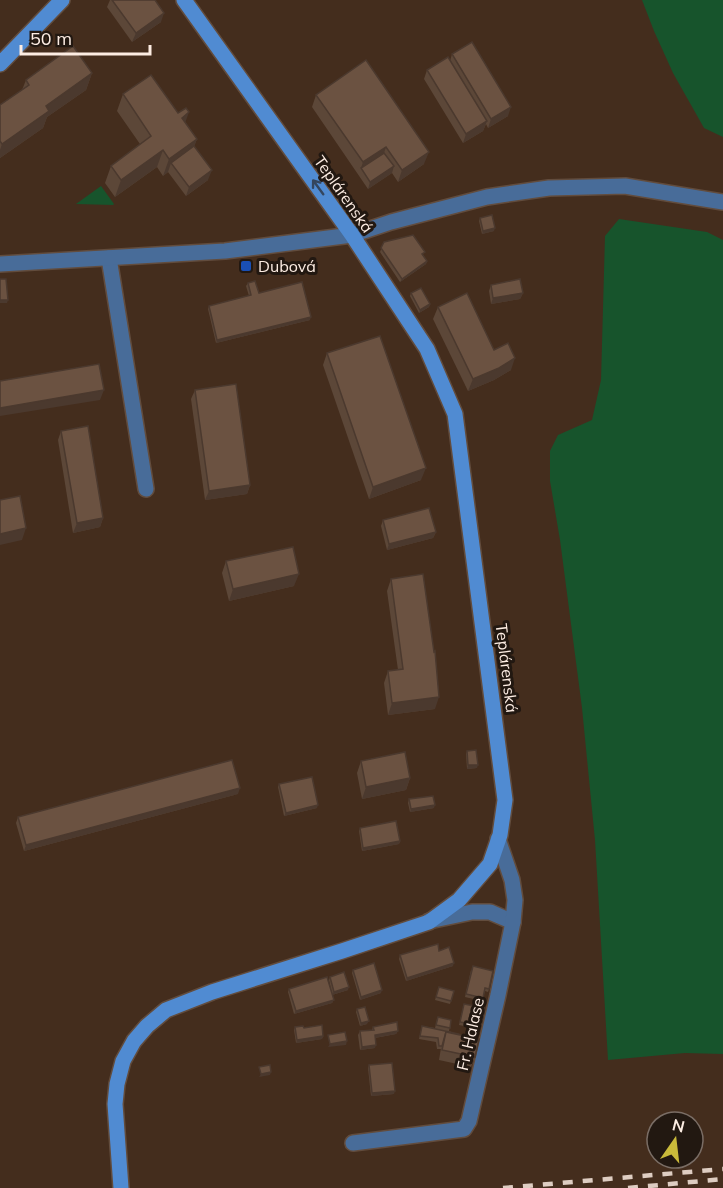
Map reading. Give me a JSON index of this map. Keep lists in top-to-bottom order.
{
  "streets": {
    "street": ["Teplárenská", "Fr. Halase"]
  },
  "places": {
    "transit": ["Dubová"]
  },
  "scale_bar": "50 m",
  "north": "top"
}
